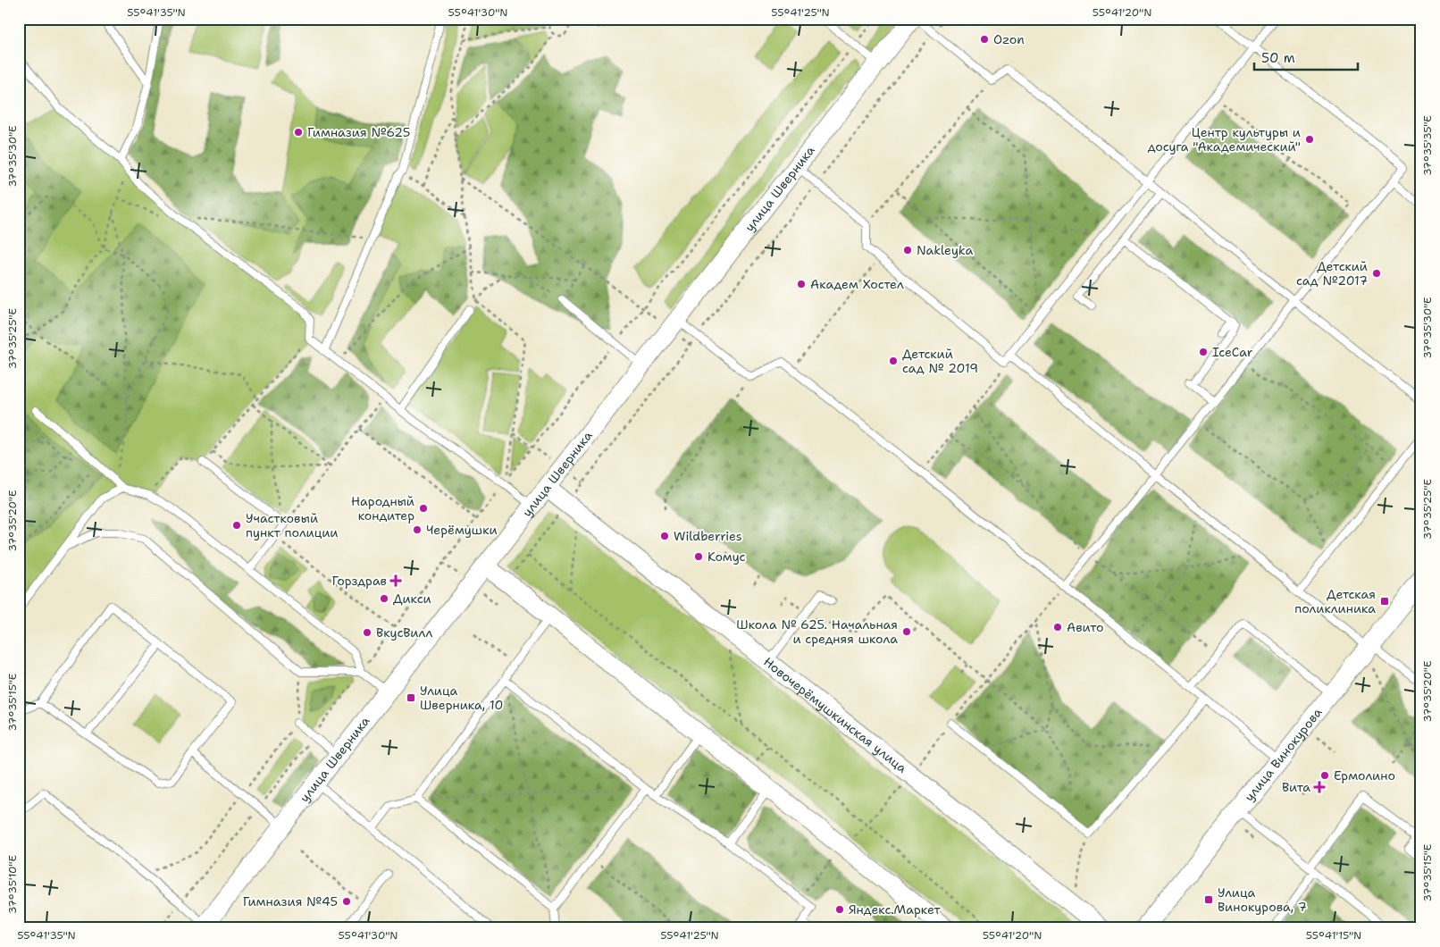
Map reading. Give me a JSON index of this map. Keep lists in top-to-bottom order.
{
  "streets": {
    "street": ["улица Шверника", "Новочерёмушкинская улица", "улица Винокурова"]
  },
  "crossings": [
    ["улица Шверника", "Новочерёмушкинская улица"]
  ],
  "places": {
    "other": [
      "Ozon",
      "Гимназия №625",
      "Центр культуры и досуга \"Академический\"",
      "Nakleyka",
      "Детский сад №2017",
      "Академ Хостел",
      "IceCar",
      "Детский сад № 2019",
      "Народный кондитер",
      "Участковый пункт полиции",
      "Черёмушки",
      "Wildberries",
      "Комус",
      "Дикси",
      "Авито",
      "Школа № 625. Начальная и средняя школа",
      "ВкусВилл",
      "Ермолино",
      "Гимназия №45",
      "Яндекс.Маркет"
    ],
    "health": ["Горздрав", "Вита"],
    "transit": ["Детская поликлиника", "Улица Шверника, 10", "Улица Винокурова, 7"]
  },
  "scale_bar": "50 m",
  "coordinates": [
    "55°41'35\"N",
    "55°41'30\"N",
    "55°41'25\"N",
    "55°41'20\"N",
    "37°35'35\"E",
    "37°35'30\"E",
    "37°35'25\"E",
    "37°35'20\"E",
    "37°35'15\"E",
    "37°35'10\"E",
    "55°41'15\"N"
  ]
}
